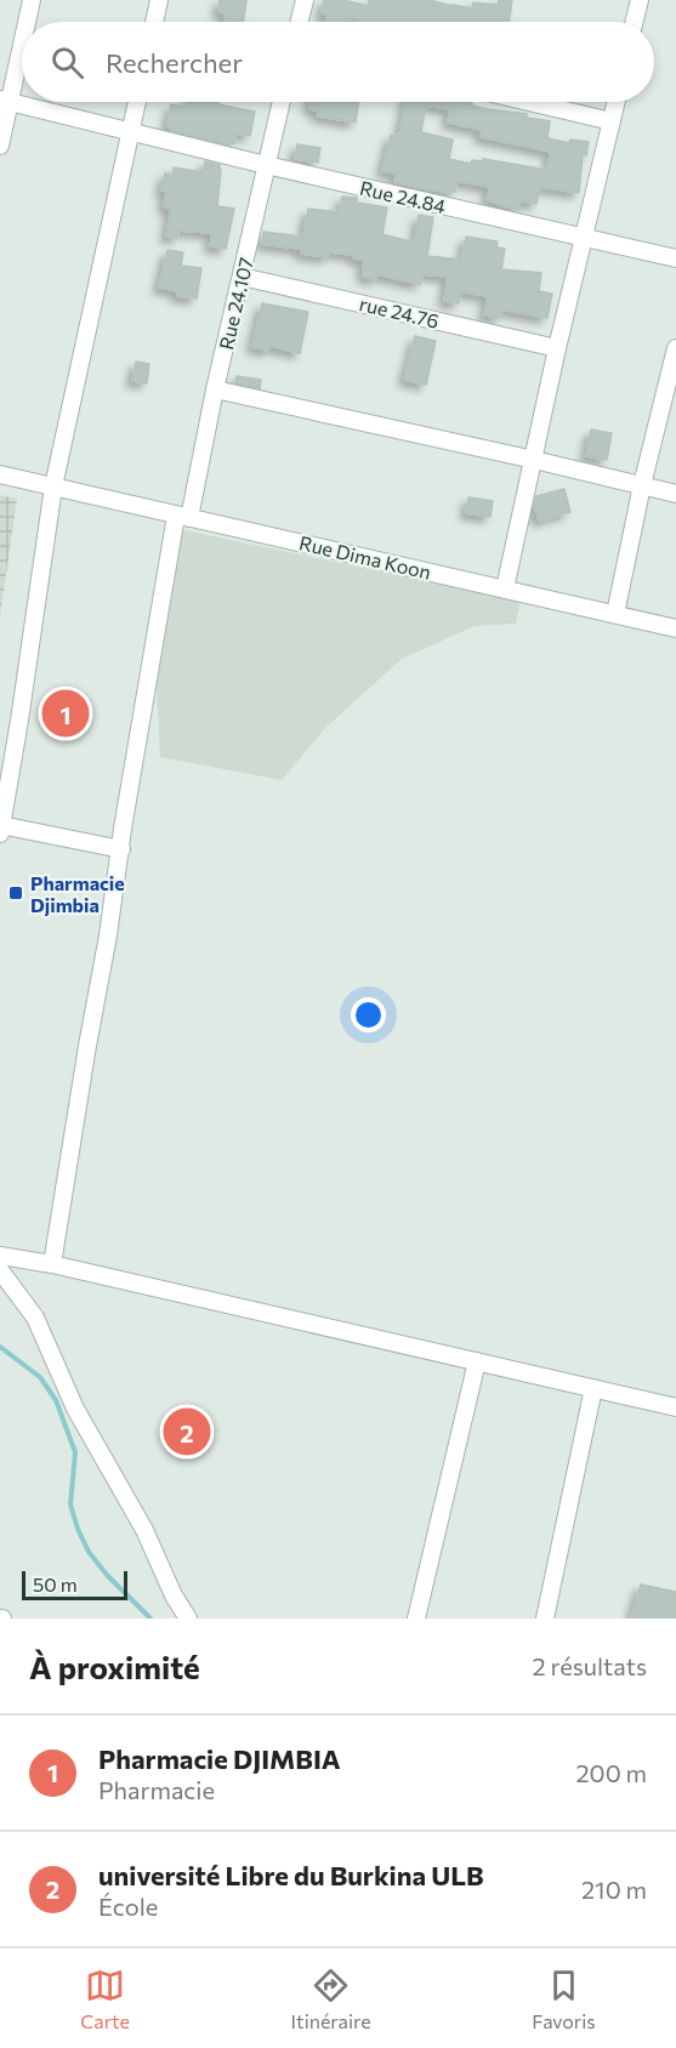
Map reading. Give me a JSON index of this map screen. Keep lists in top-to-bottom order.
{
  "streets": {
    "street": [
      "Rue 24.84",
      "Rue 24.107",
      "rue 24.76",
      "Rue Dima Koon"
    ]
  },
  "crossings": [
    ["Rue 24.84", "Rue 24.107"],
    ["Rue 24.107", "rue 24.76"],
    ["Rue 24.107", "Rue Dima Koon"]
  ],
  "places": {
    "transit": ["Pharmacie Djimbia"]
  },
  "scale_bar": "50 m",
  "page": {
    "search": "Rechercher",
    "pins": ["1", "2"],
    "scale": "50 m",
    "heading": ["À proximité", "2 résultats"],
    "list": [
      {
        "mark": "1",
        "name": "Pharmacie DJIMBIA",
        "note": "Pharmacie",
        "value": "200 m"
      },
      {
        "mark": "2",
        "name": "université Libre du Burkina ULB",
        "note": "École",
        "value": "210 m"
      }
    ],
    "nav": ["Carte", "Itinéraire", "Favoris"]
  }
}
